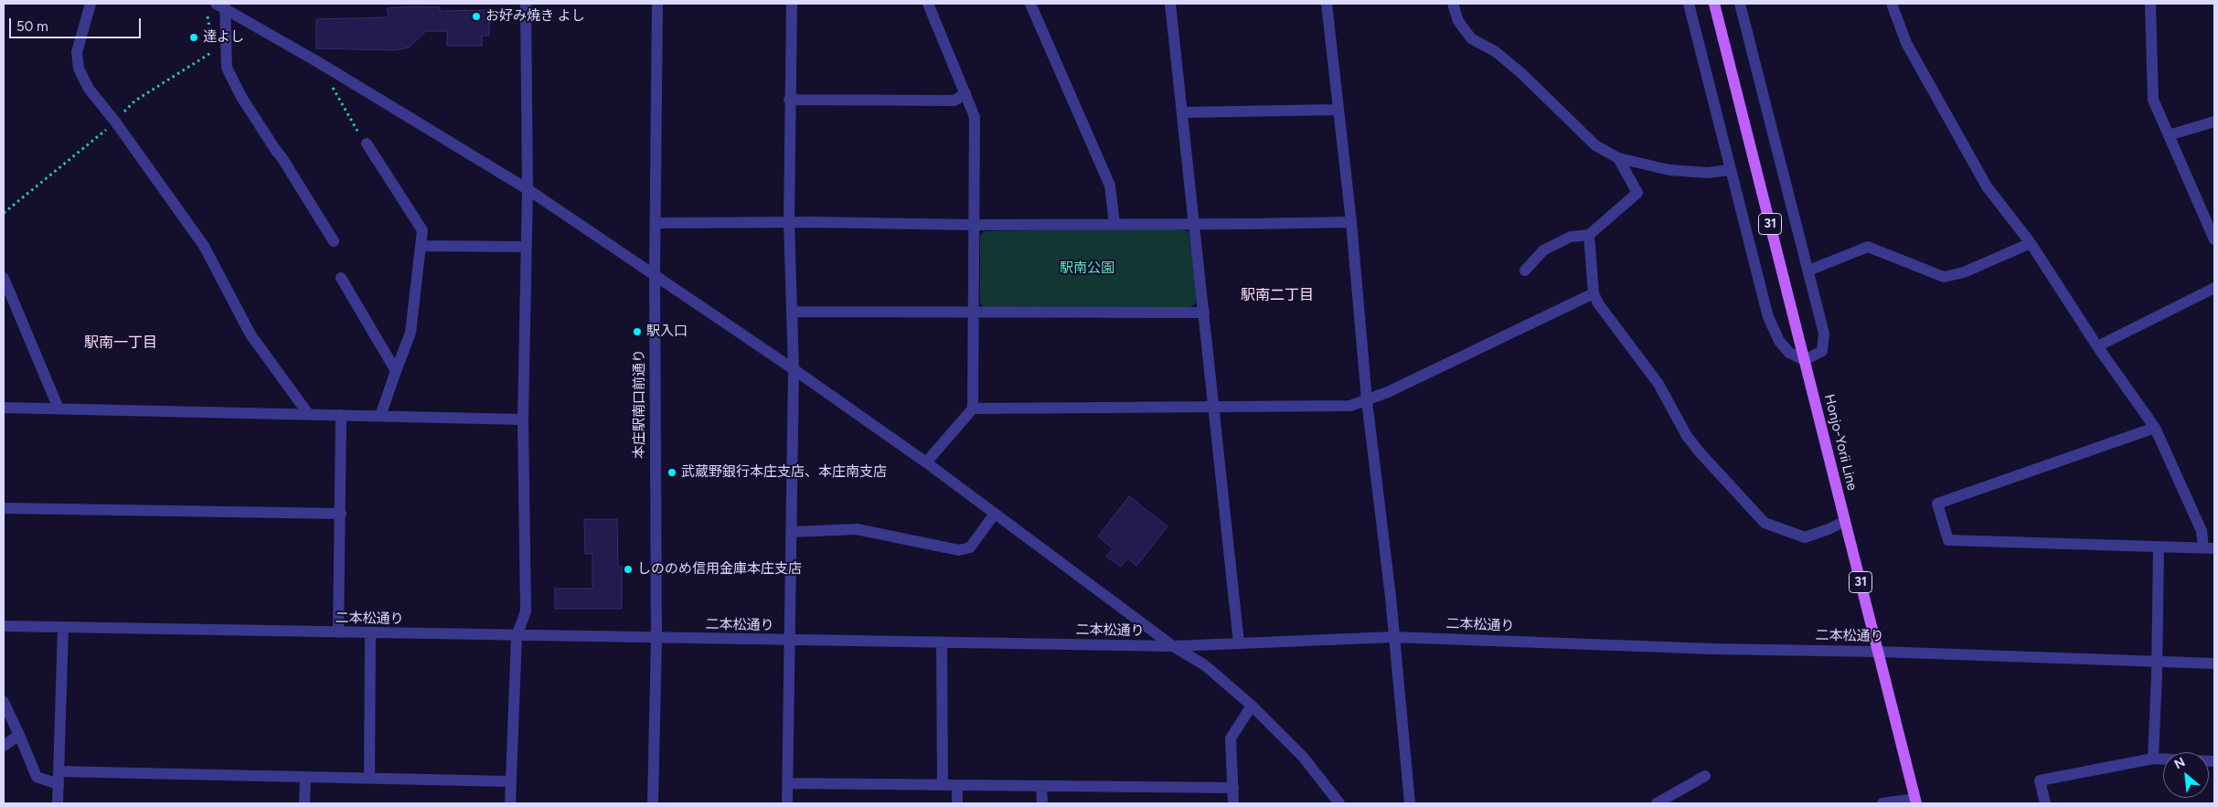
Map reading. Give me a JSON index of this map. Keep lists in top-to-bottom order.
{
  "streets": {
    "main road": ["31", "Honjo-Yorii Line"],
    "street": ["本庄駅南口前通り", "二本松通り"]
  },
  "crossings": [
    ["本庄駅南口前通り", "二本松通り"],
    ["Honjo-Yorii Line", "二本松通り"]
  ],
  "districts": ["駅南二丁目", "駅南一丁目"],
  "parks": ["駅南公園"],
  "places": [
    "お好み焼き よし",
    "達よし",
    "駅入口",
    "武蔵野銀行本庄支店、本庄南支店",
    "しののめ信用金庫本庄支店"
  ],
  "scale_bar": "50 m",
  "north": "top left"
}
